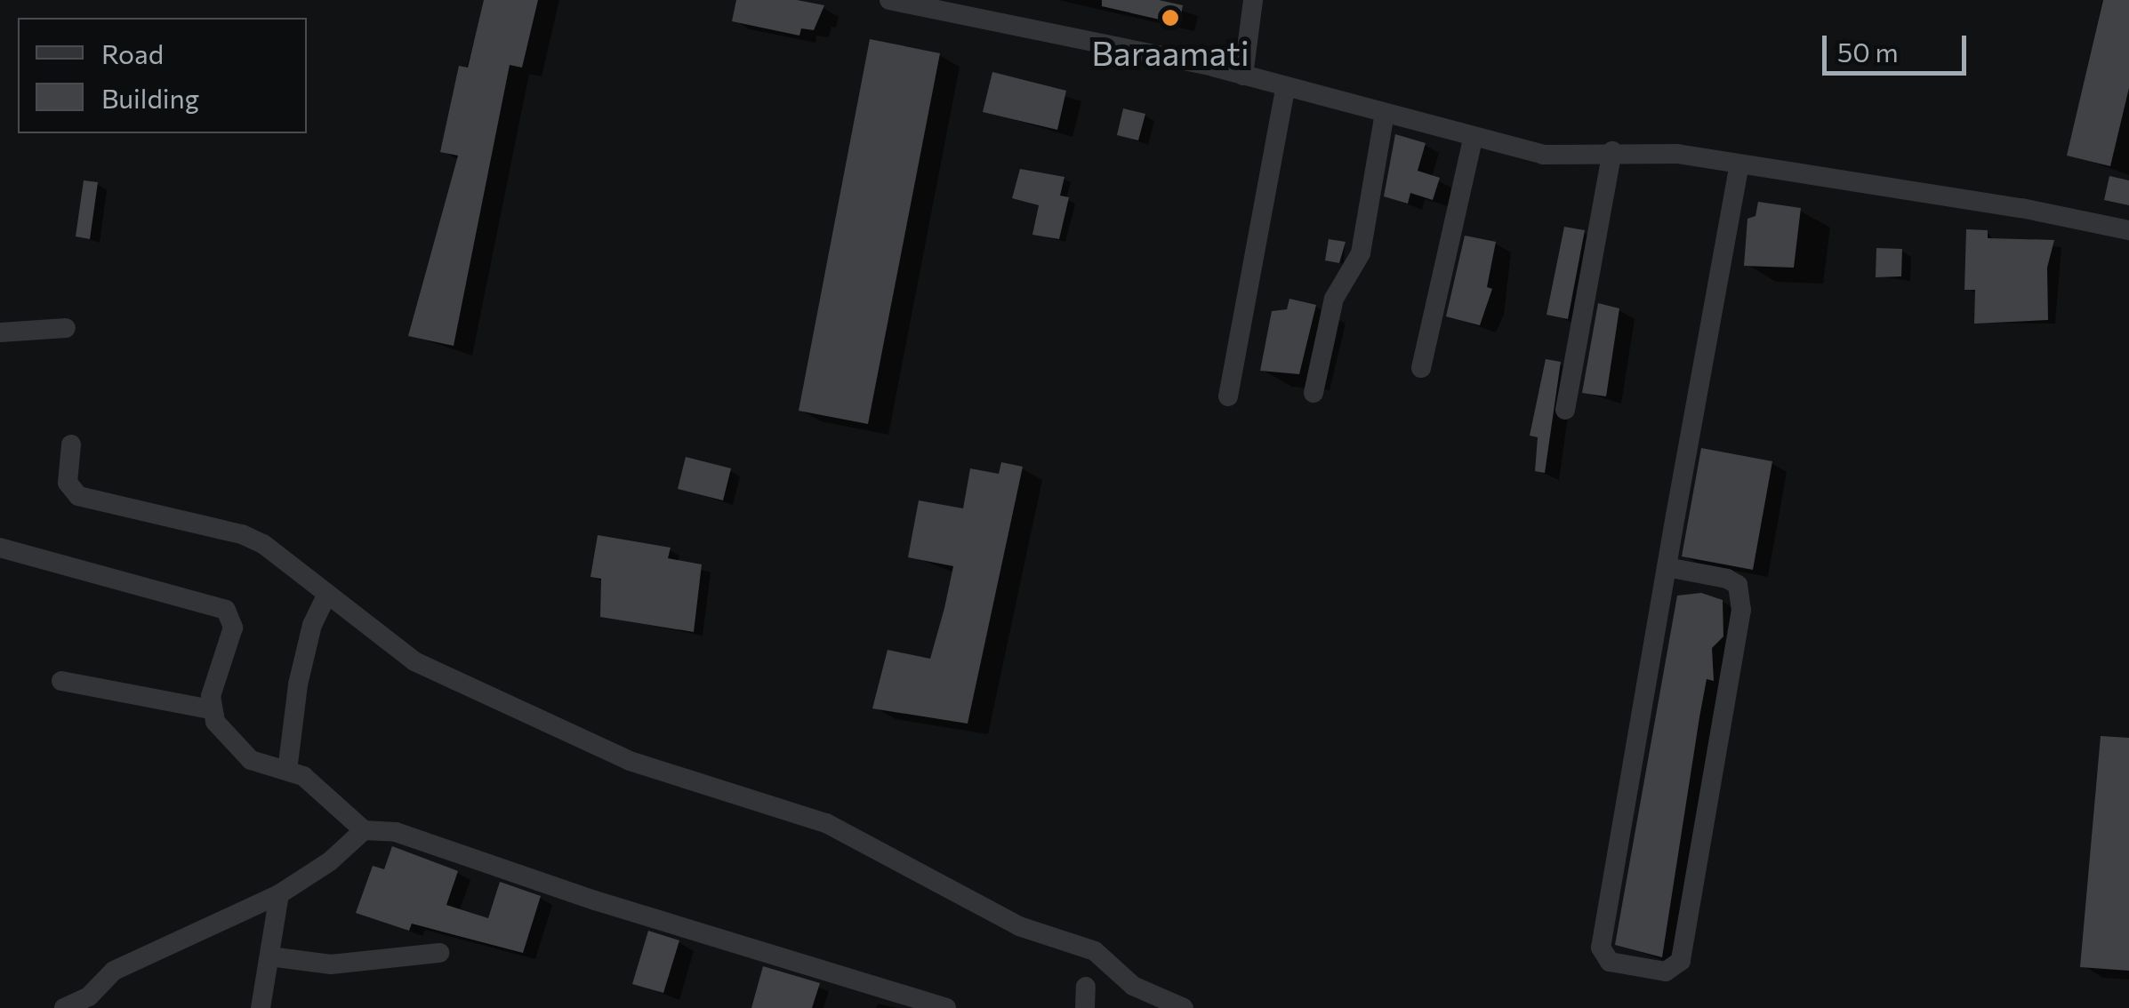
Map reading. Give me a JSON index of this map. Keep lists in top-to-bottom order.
{
  "places": ["Baraamati"],
  "legend": ["Road", "Building"],
  "scale_bar": "50 m"
}
